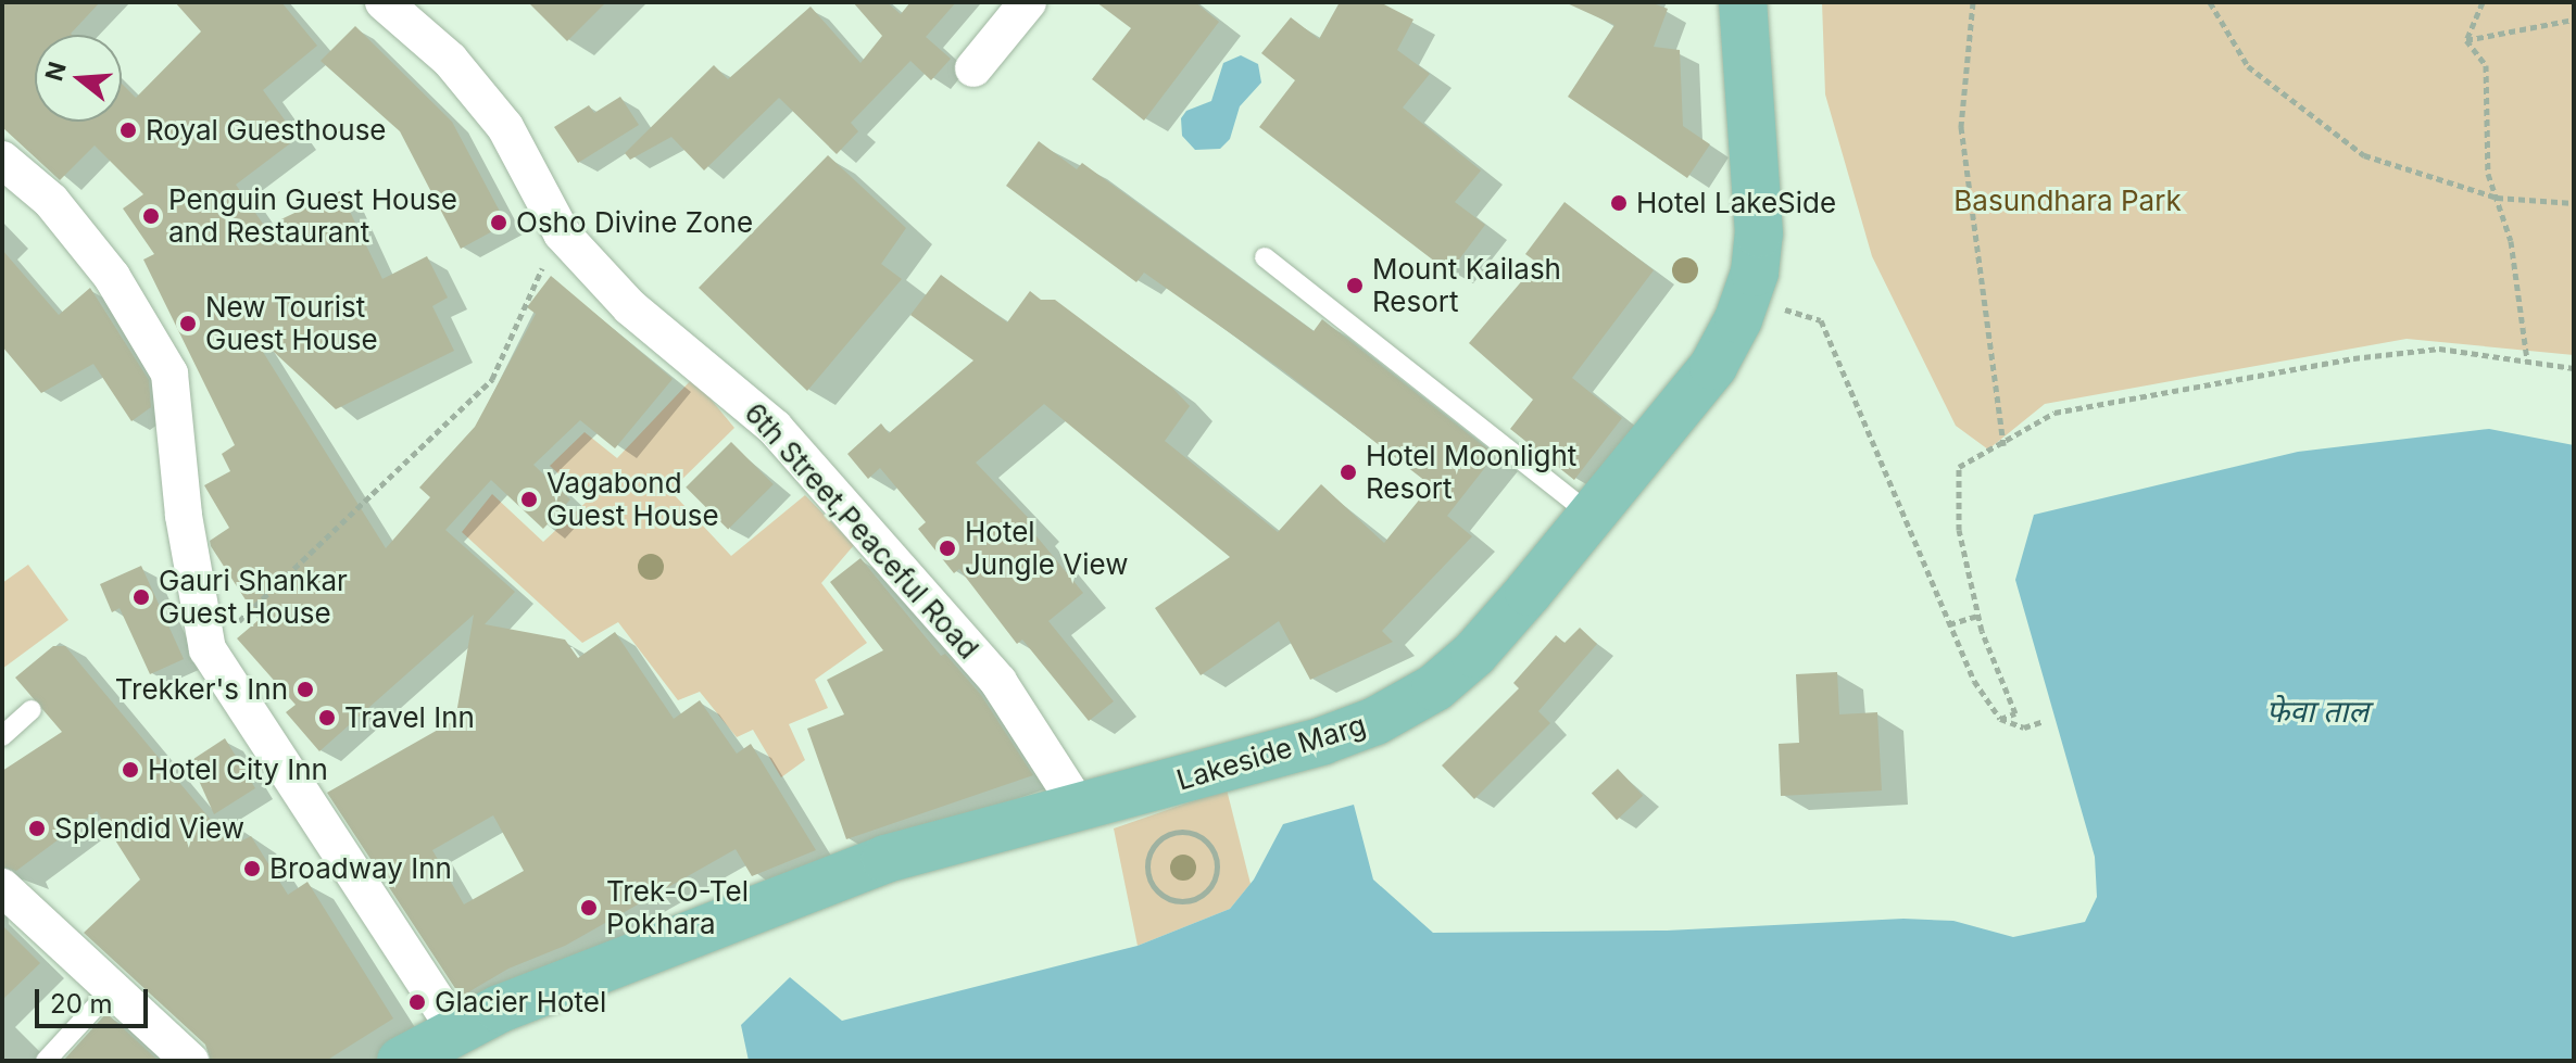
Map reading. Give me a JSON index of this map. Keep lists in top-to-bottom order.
{
  "streets": {
    "main road": ["Lakeside Marg"],
    "street": ["6th Street,Peaceful Road"]
  },
  "crossings": [
    ["6th Street,Peaceful Road", "Lakeside Marg"]
  ],
  "water": ["फेवा ताल"],
  "parks": ["Basundhara Park"],
  "places": [
    "Royal Guesthouse",
    "Hotel LakeSide",
    "Penguin Guest House and Restaurant",
    "Osho Divine Zone",
    "Mount Kailash Resort",
    "New Tourist Guest House",
    "Hotel Moonlight Resort",
    "Vagabond Guest House",
    "Hotel Jungle View",
    "Gauri Shankar Guest House",
    "Trekker's Inn",
    "Travel Inn",
    "Hotel City Inn",
    "Splendid View",
    "Broadway Inn",
    "Trek-O-Tel Pokhara",
    "Glacier Hotel"
  ],
  "scale_bar": "20 m",
  "north": "left"
}
